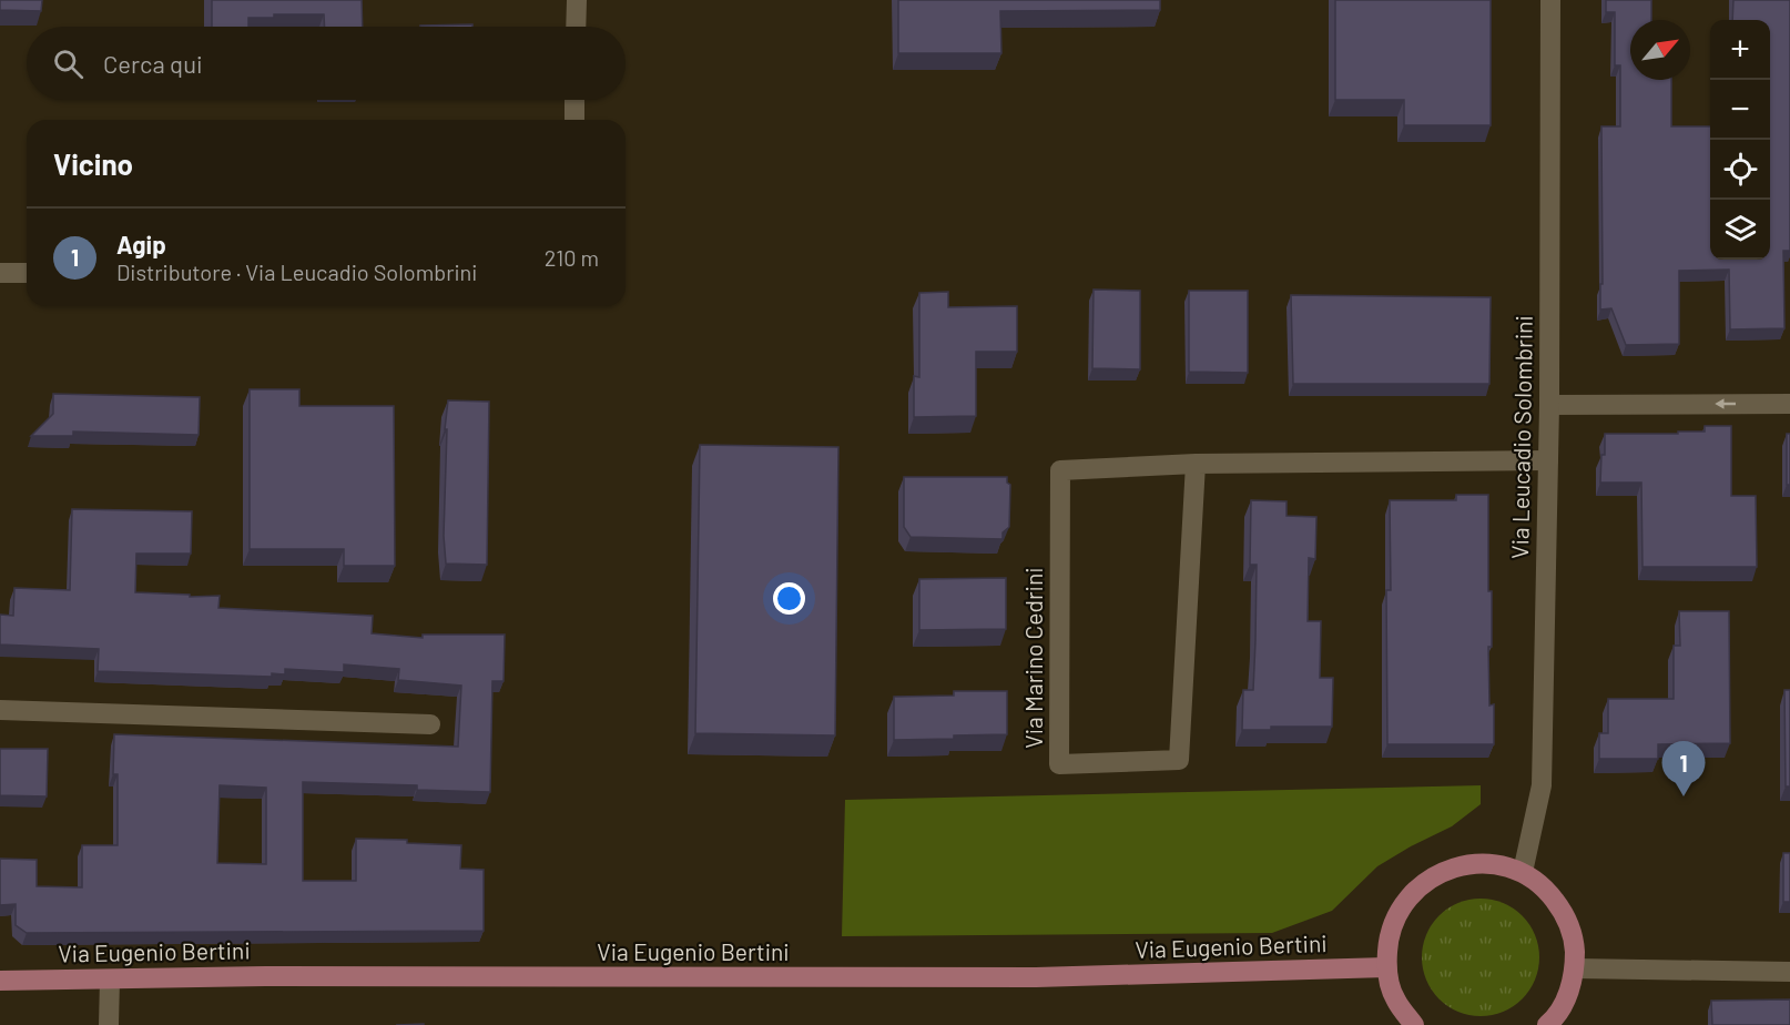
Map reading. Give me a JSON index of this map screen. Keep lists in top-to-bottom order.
{
  "streets": {
    "main road": ["Via Eugenio Bertini"],
    "street": ["Via Leucadio Solombrini", "Via Marino Cedrini"]
  },
  "crossings": [
    ["Via Leucadio Solombrini", "Via Marino Cedrini"]
  ],
  "north": "top right",
  "page": {
    "map_buttons": ["+", "−"],
    "search": "Cerca qui",
    "heading": "Vicino",
    "list": [
      {
        "mark": "1",
        "name": "Agip",
        "note": "Distributore · Via Leucadio Solombrini",
        "value": "210 m"
      }
    ],
    "pins": "1"
  }
}
